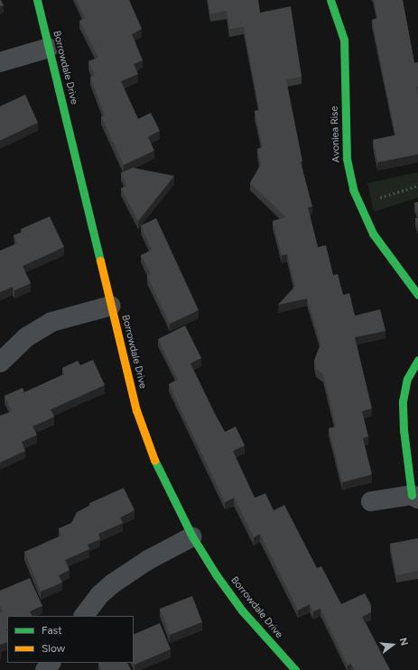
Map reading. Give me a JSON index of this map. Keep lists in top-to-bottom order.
{
  "streets": {
    "street": ["Borrowdale Drive", "Avonlea Rise"]
  },
  "legend": ["Fast", "Slow"],
  "north": "right"
}
